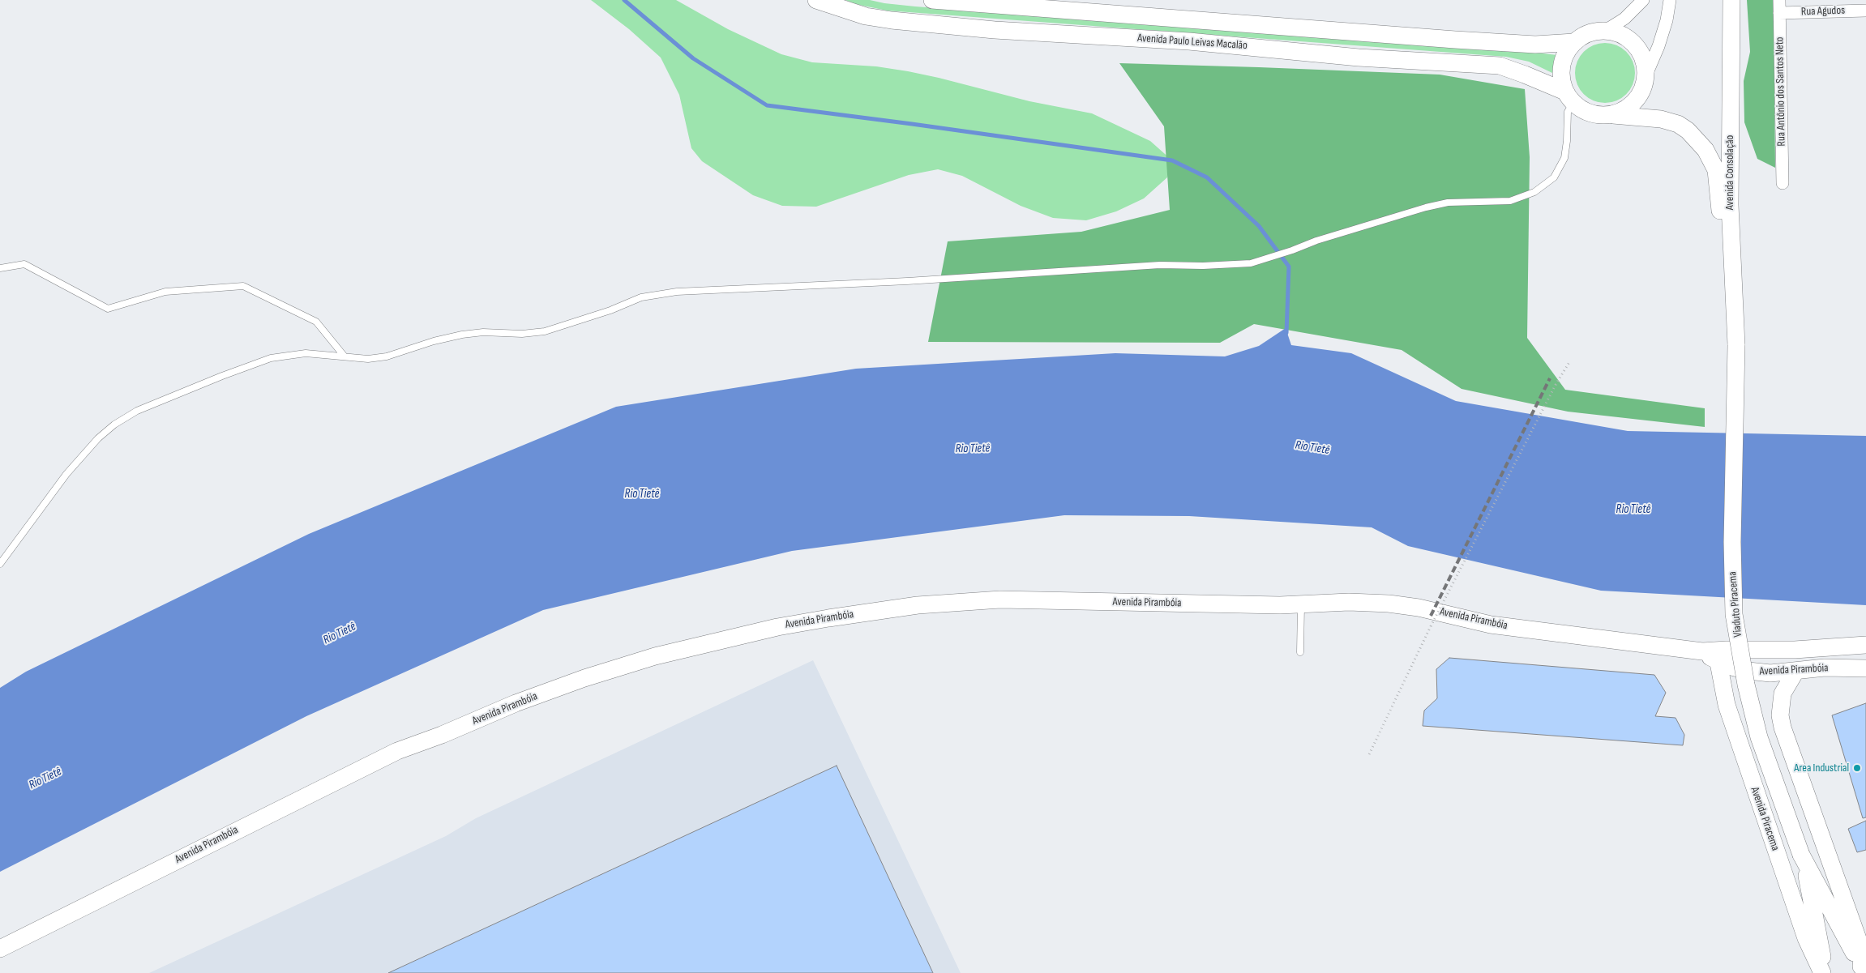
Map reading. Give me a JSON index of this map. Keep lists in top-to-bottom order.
{
  "streets": {
    "main road": [
      "Avenida Paulo Leivas Macalão",
      "Avenida Consolação",
      "Avenida Pirambóia",
      "Viaduto Piracema",
      "Avenida Piracema"
    ],
    "street": ["Rua Agudos", "Rua Antônio dos Santos Neto"]
  },
  "crossings": [
    ["Rua Agudos", "Rua Antônio dos Santos Neto"],
    ["Avenida Consolação", "Viaduto Piracema"],
    ["Avenida Pirambóia", "Avenida Piracema"]
  ],
  "water": ["Rio Tietê"],
  "places": ["Area Industrial"]
}
